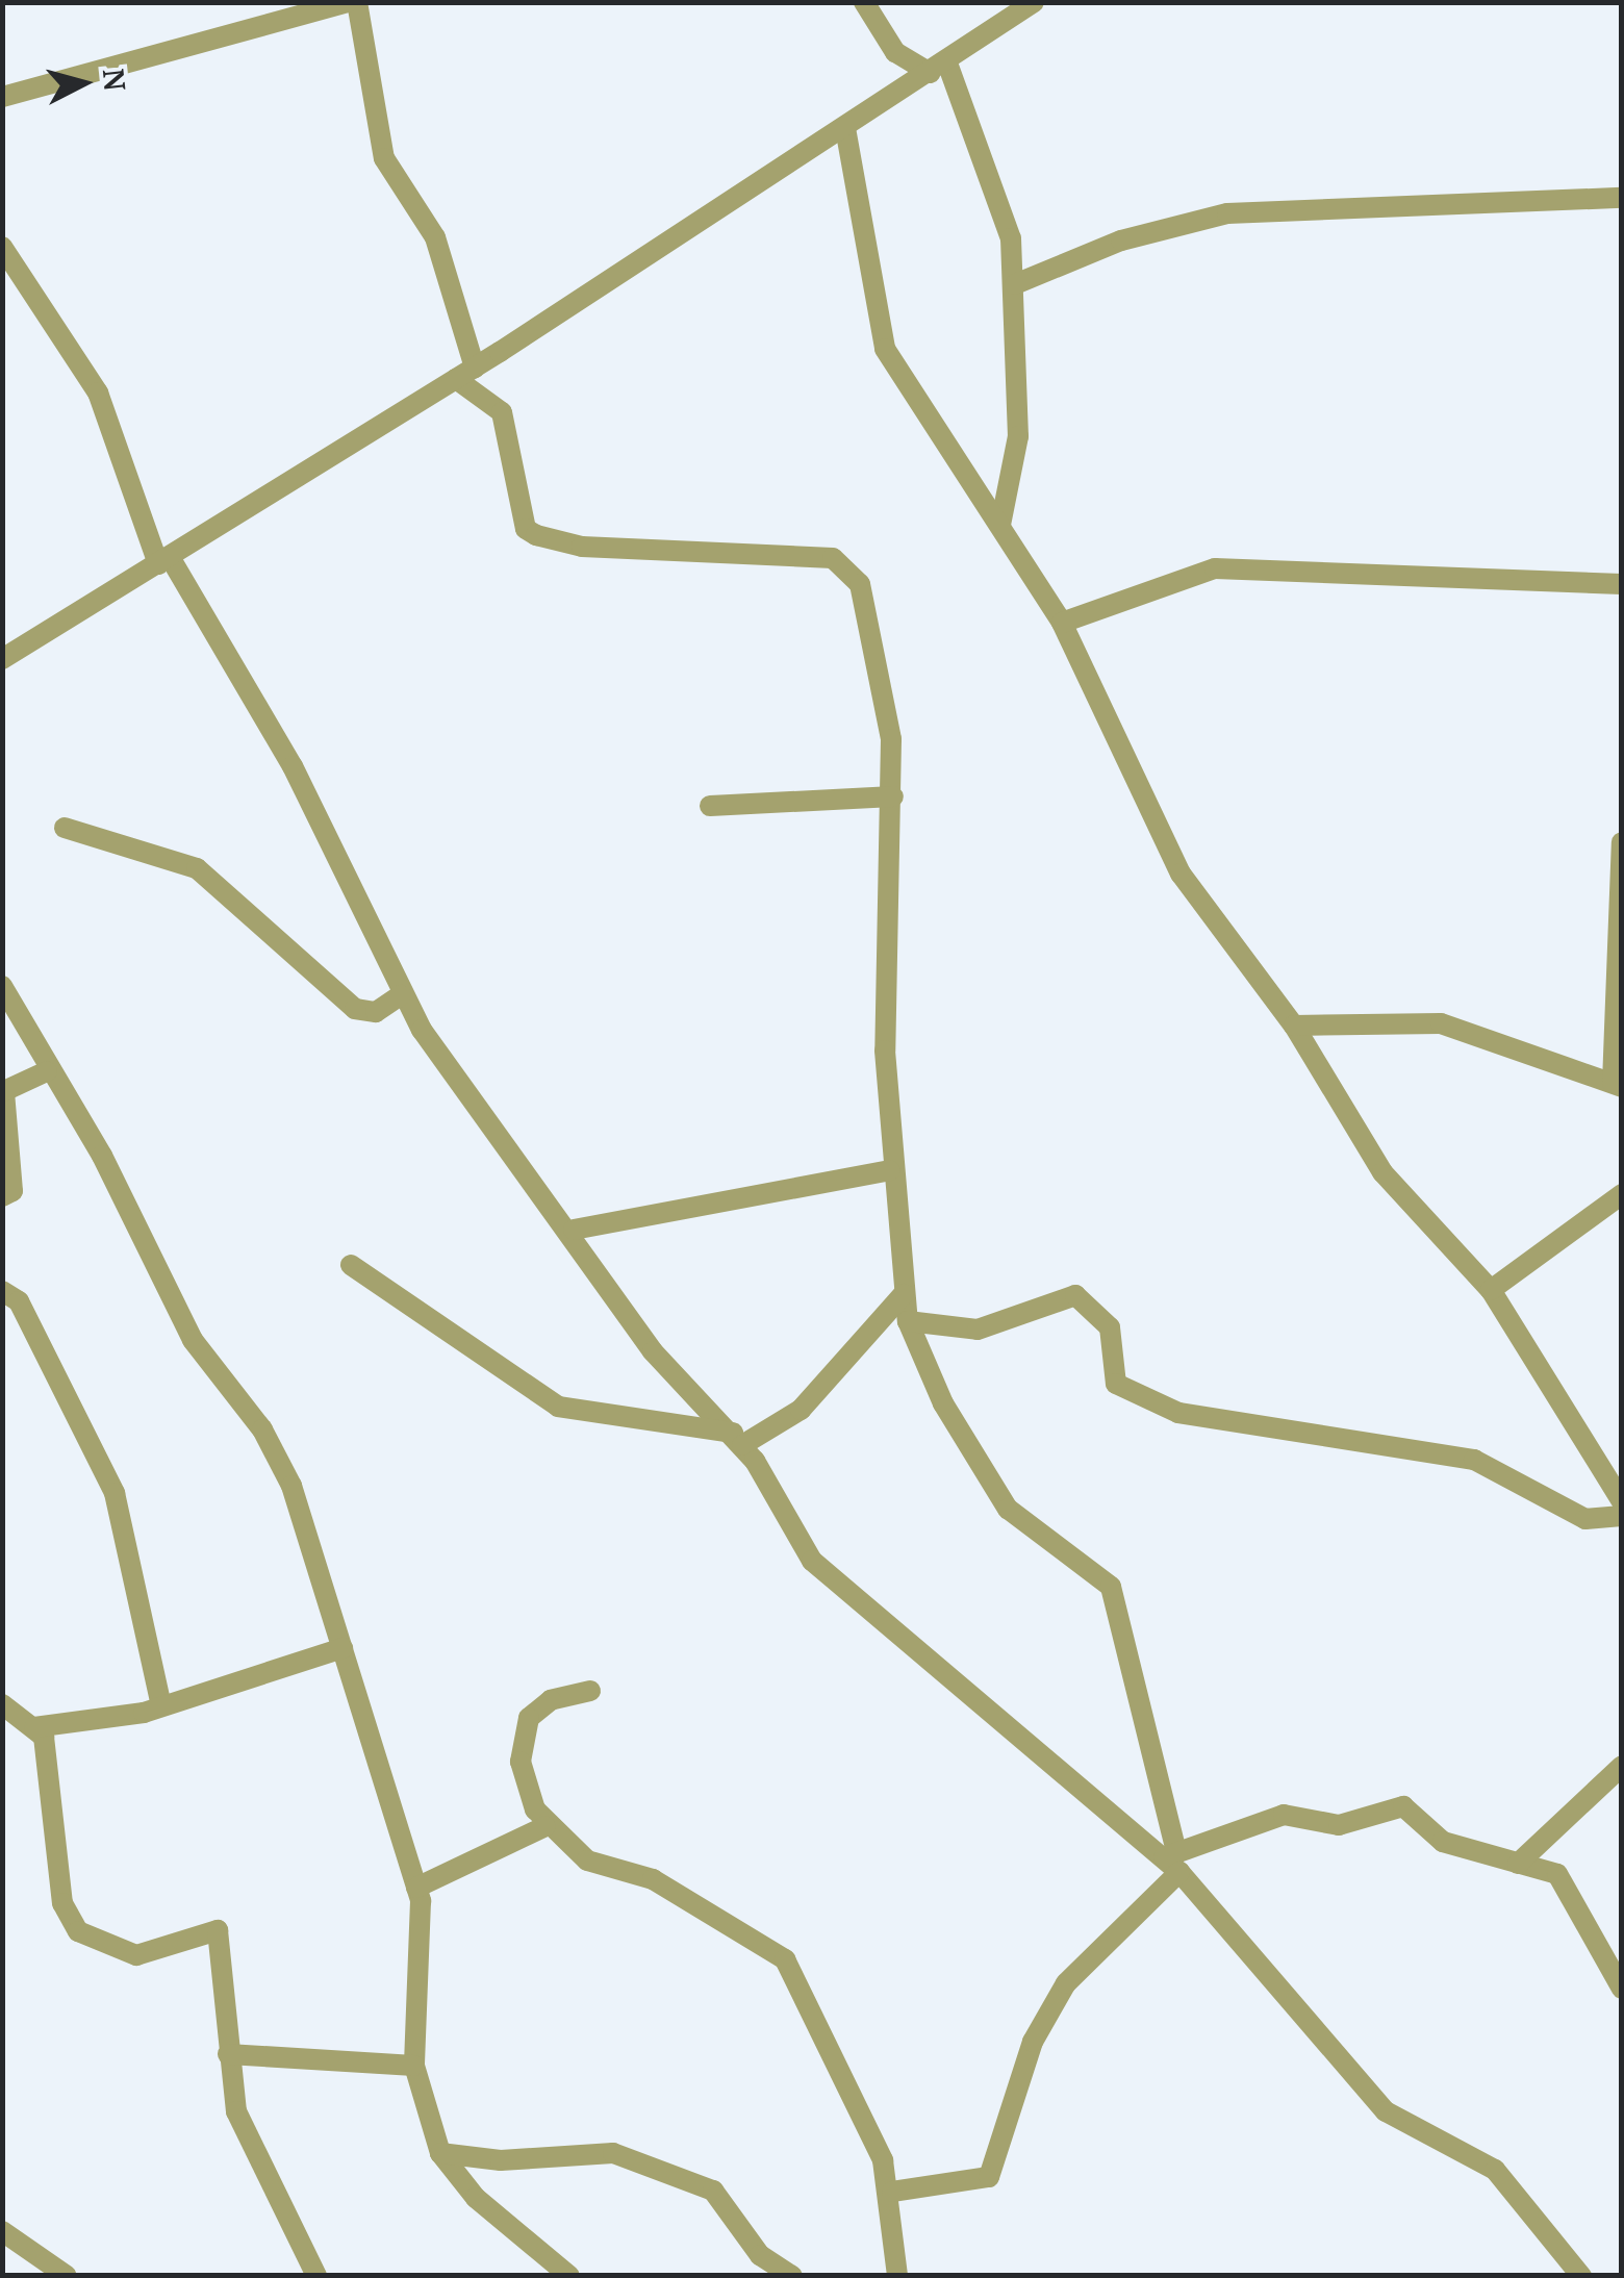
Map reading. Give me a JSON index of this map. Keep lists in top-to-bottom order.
{
  "north": "right"
}
